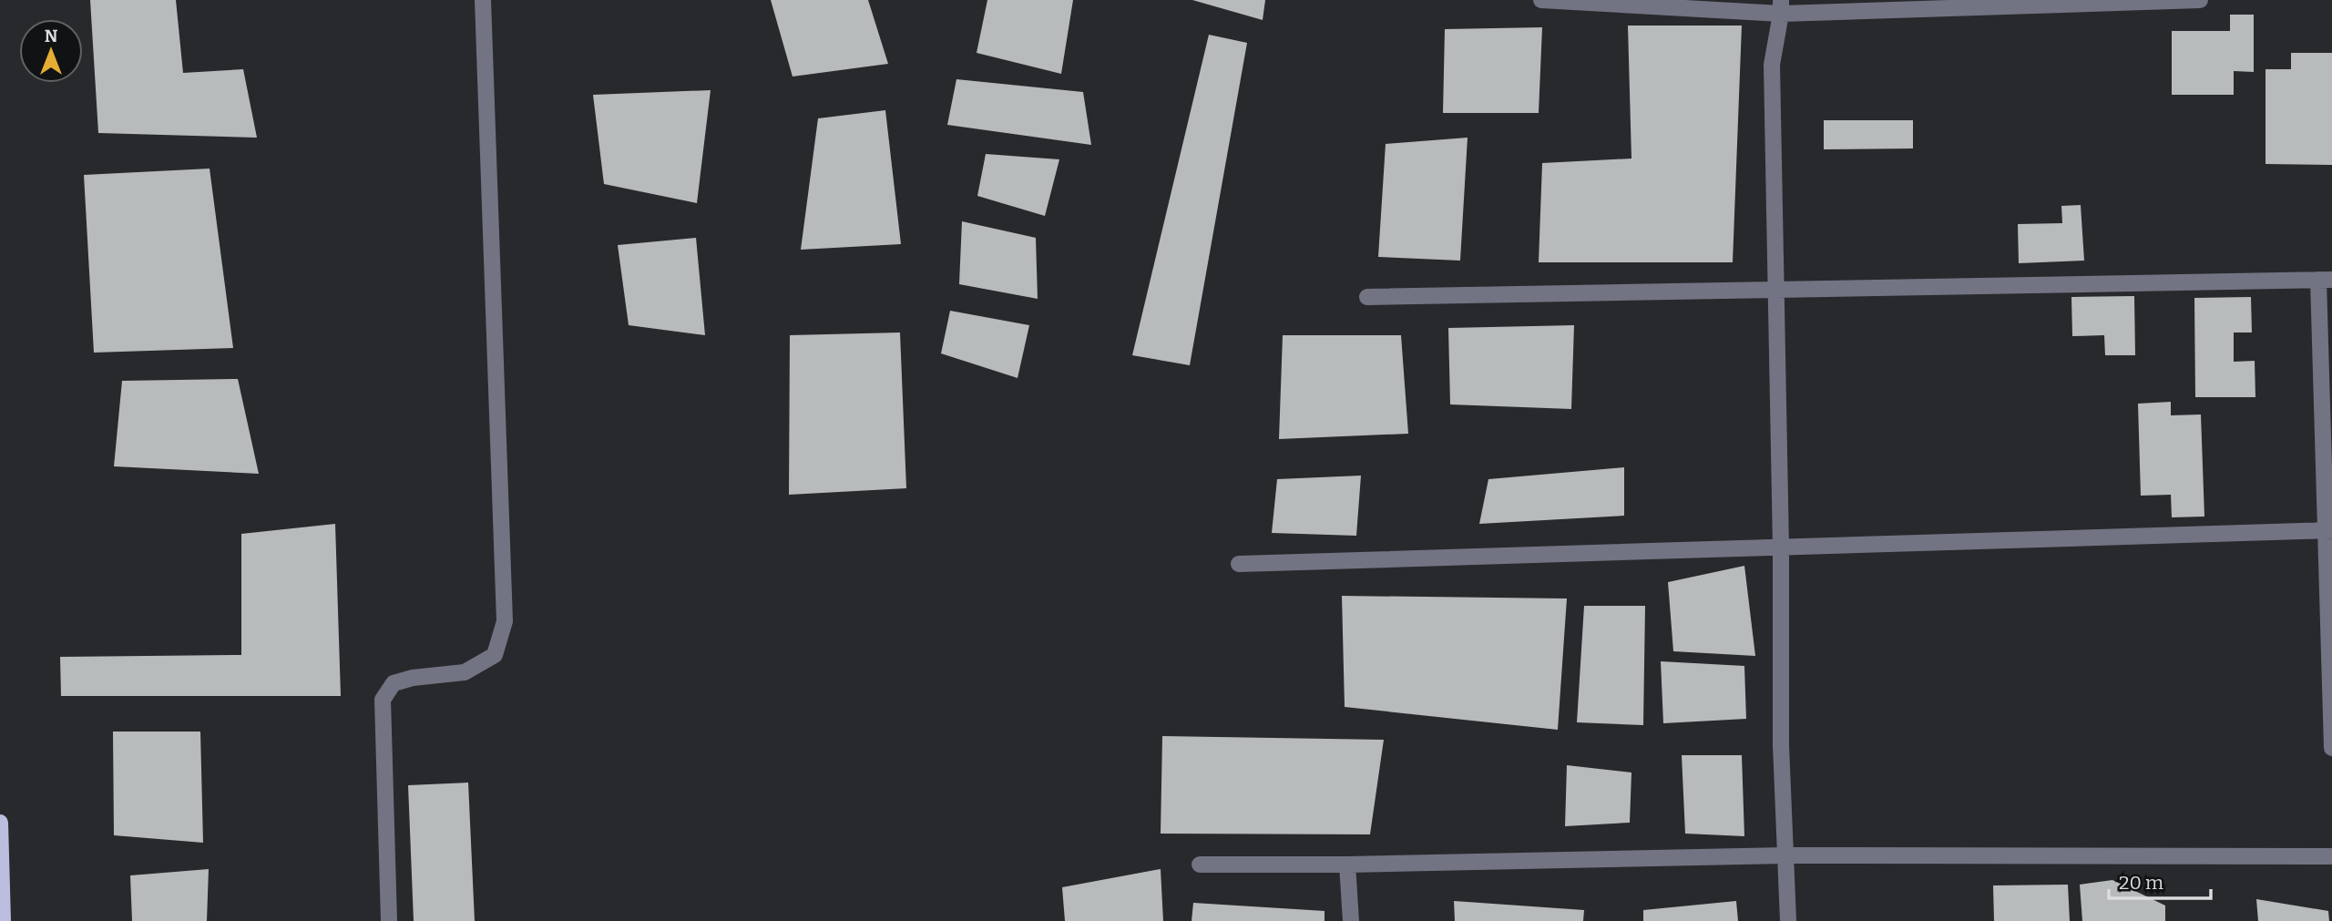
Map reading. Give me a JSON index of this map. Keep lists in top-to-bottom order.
{
  "scale_bar": "20 m",
  "north": "top"
}
